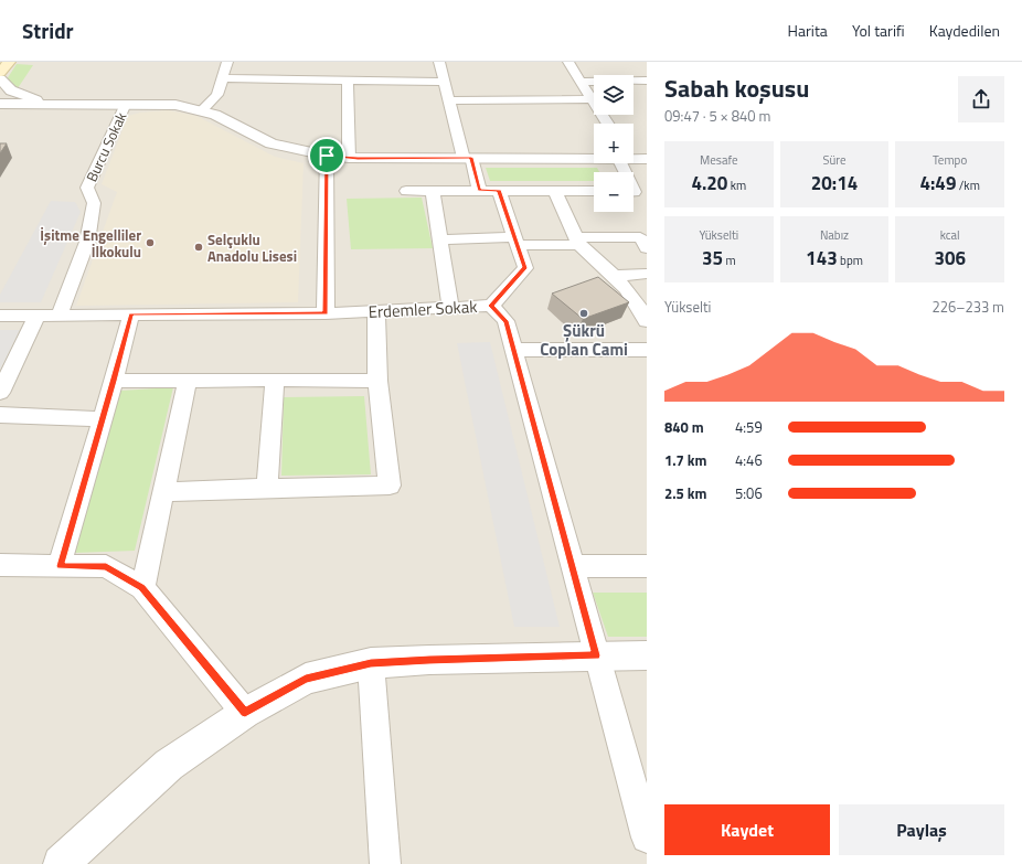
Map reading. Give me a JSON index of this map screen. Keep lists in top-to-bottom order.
{
  "streets": {
    "street": ["Burcu Sokak", "Erdemler Sokak"]
  },
  "crossings": [
    ["Burcu Sokak", "Erdemler Sokak"]
  ],
  "places": ["İşitme Engelliler İlkokulu", "Selçuklu Anadolu Lisesi", "Şükrü Coplan Cami"],
  "page": {
    "header": "Stridr",
    "nav": ["Harita", "Yol tarifi", "Kaydedilen"],
    "heading": ["Sabah koşusu", "09:47 · 5 × 840 m"],
    "map_buttons": ["+", "−"],
    "stats": [
      ["Mesafe", "4.20 km"],
      ["Süre", "20:14"],
      ["Tempo", "4:49 /km"],
      ["Yükselti", "35 m"],
      ["Nabız", "143 bpm"],
      ["kcal", "306"]
    ],
    "chart": ["Yükselti", "226–233 m"],
    "list": [
      {
        "name": "840 m",
        "note": "4:59"
      },
      {
        "name": "1.7 km",
        "note": "4:46"
      },
      {
        "name": "2.5 km",
        "note": "5:06"
      }
    ],
    "buttons": ["Kaydet", "Paylaş"]
  }
}
